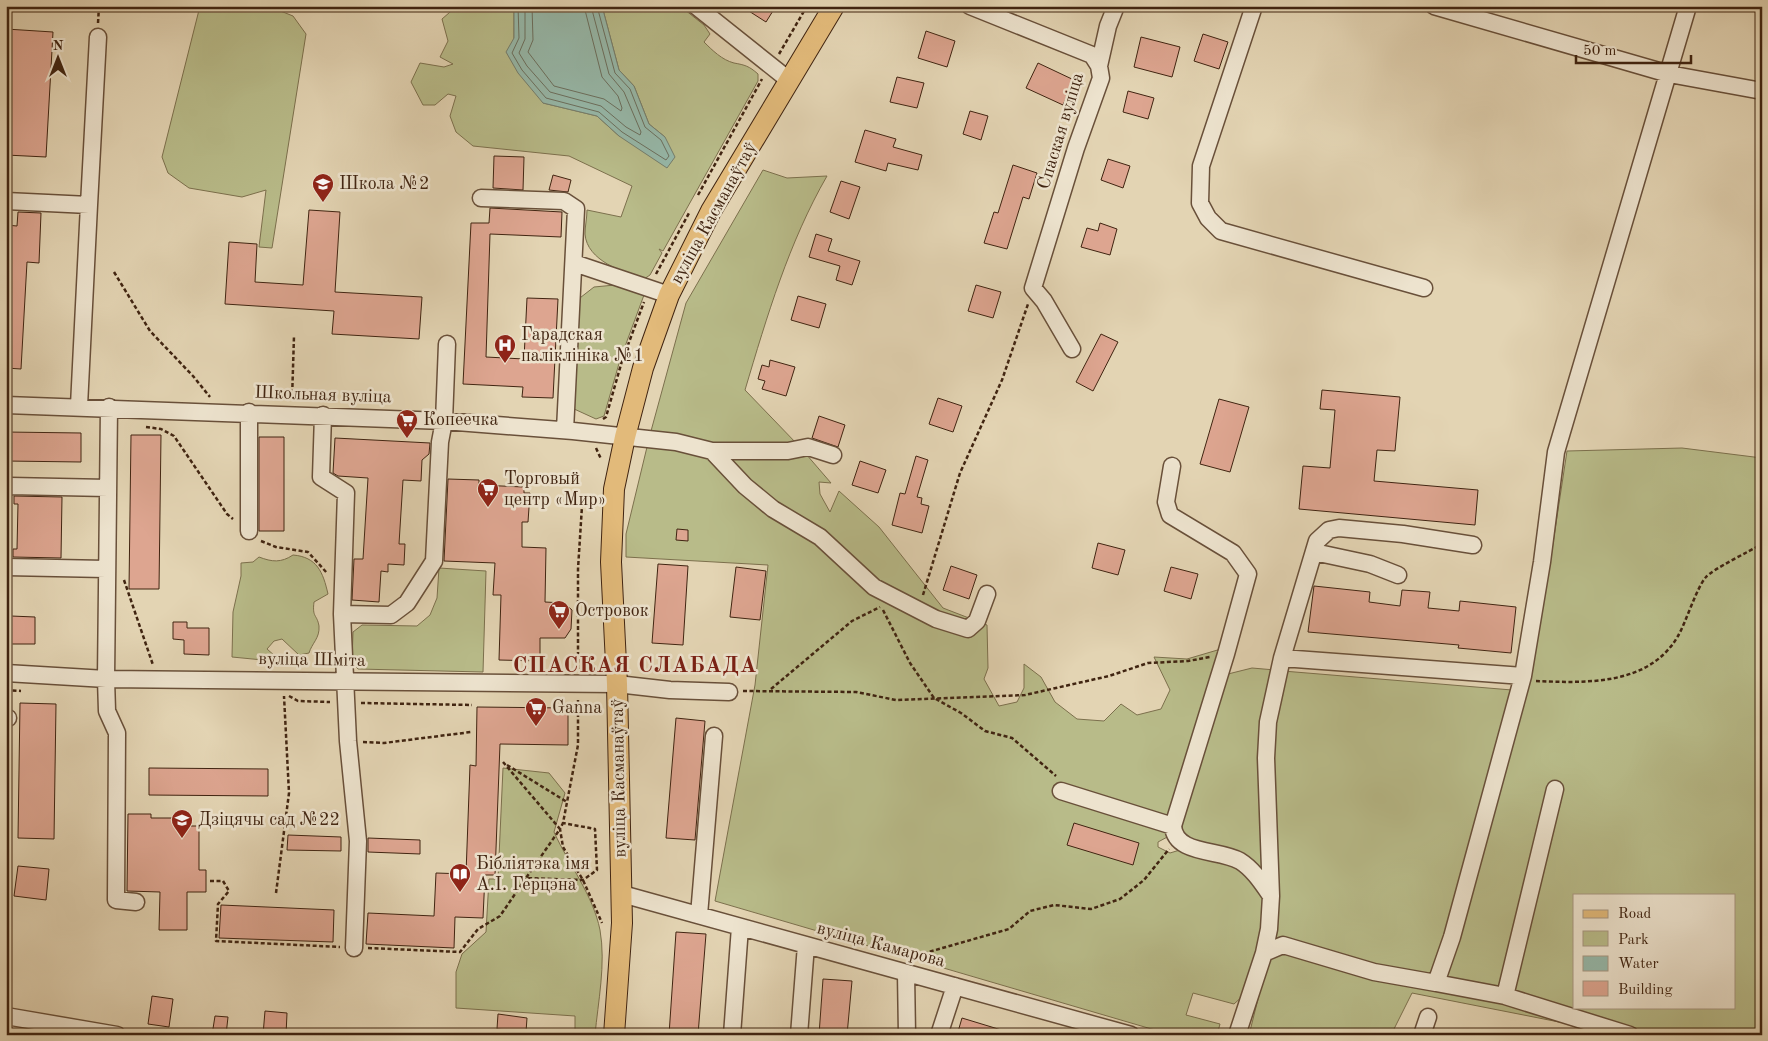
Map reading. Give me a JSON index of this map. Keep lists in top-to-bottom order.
{
  "streets": {
    "main road": ["вуліца Касманаўтаў"],
    "street": [
      "Спаская вуліца",
      "Школьная вуліца",
      "вуліца Шміта",
      "вуліца Камарова"
    ]
  },
  "crossings": [
    ["вуліца Касманаўтаў", "Школьная вуліца"],
    ["вуліца Касманаўтаў", "вуліца Шміта"],
    ["вуліца Касманаўтаў", "вуліца Камарова"]
  ],
  "districts": ["СПАСКАЯ СЛАБАДА"],
  "places": {
    "school or university": ["Школа №2", "Дзіцячы сад №22"],
    "hospital": ["Гарадская паліклініка №1"],
    "supermarket": [
      "Копеечка",
      "Торговый центр «Мир»",
      "Островок",
      "Ganna"
    ],
    "library": ["Бібліятэка імя А.І. Герцэна"]
  },
  "legend": [
    "Road",
    "Park",
    "Water",
    "Building"
  ],
  "scale_bar": "50 m",
  "north": "top"
}
